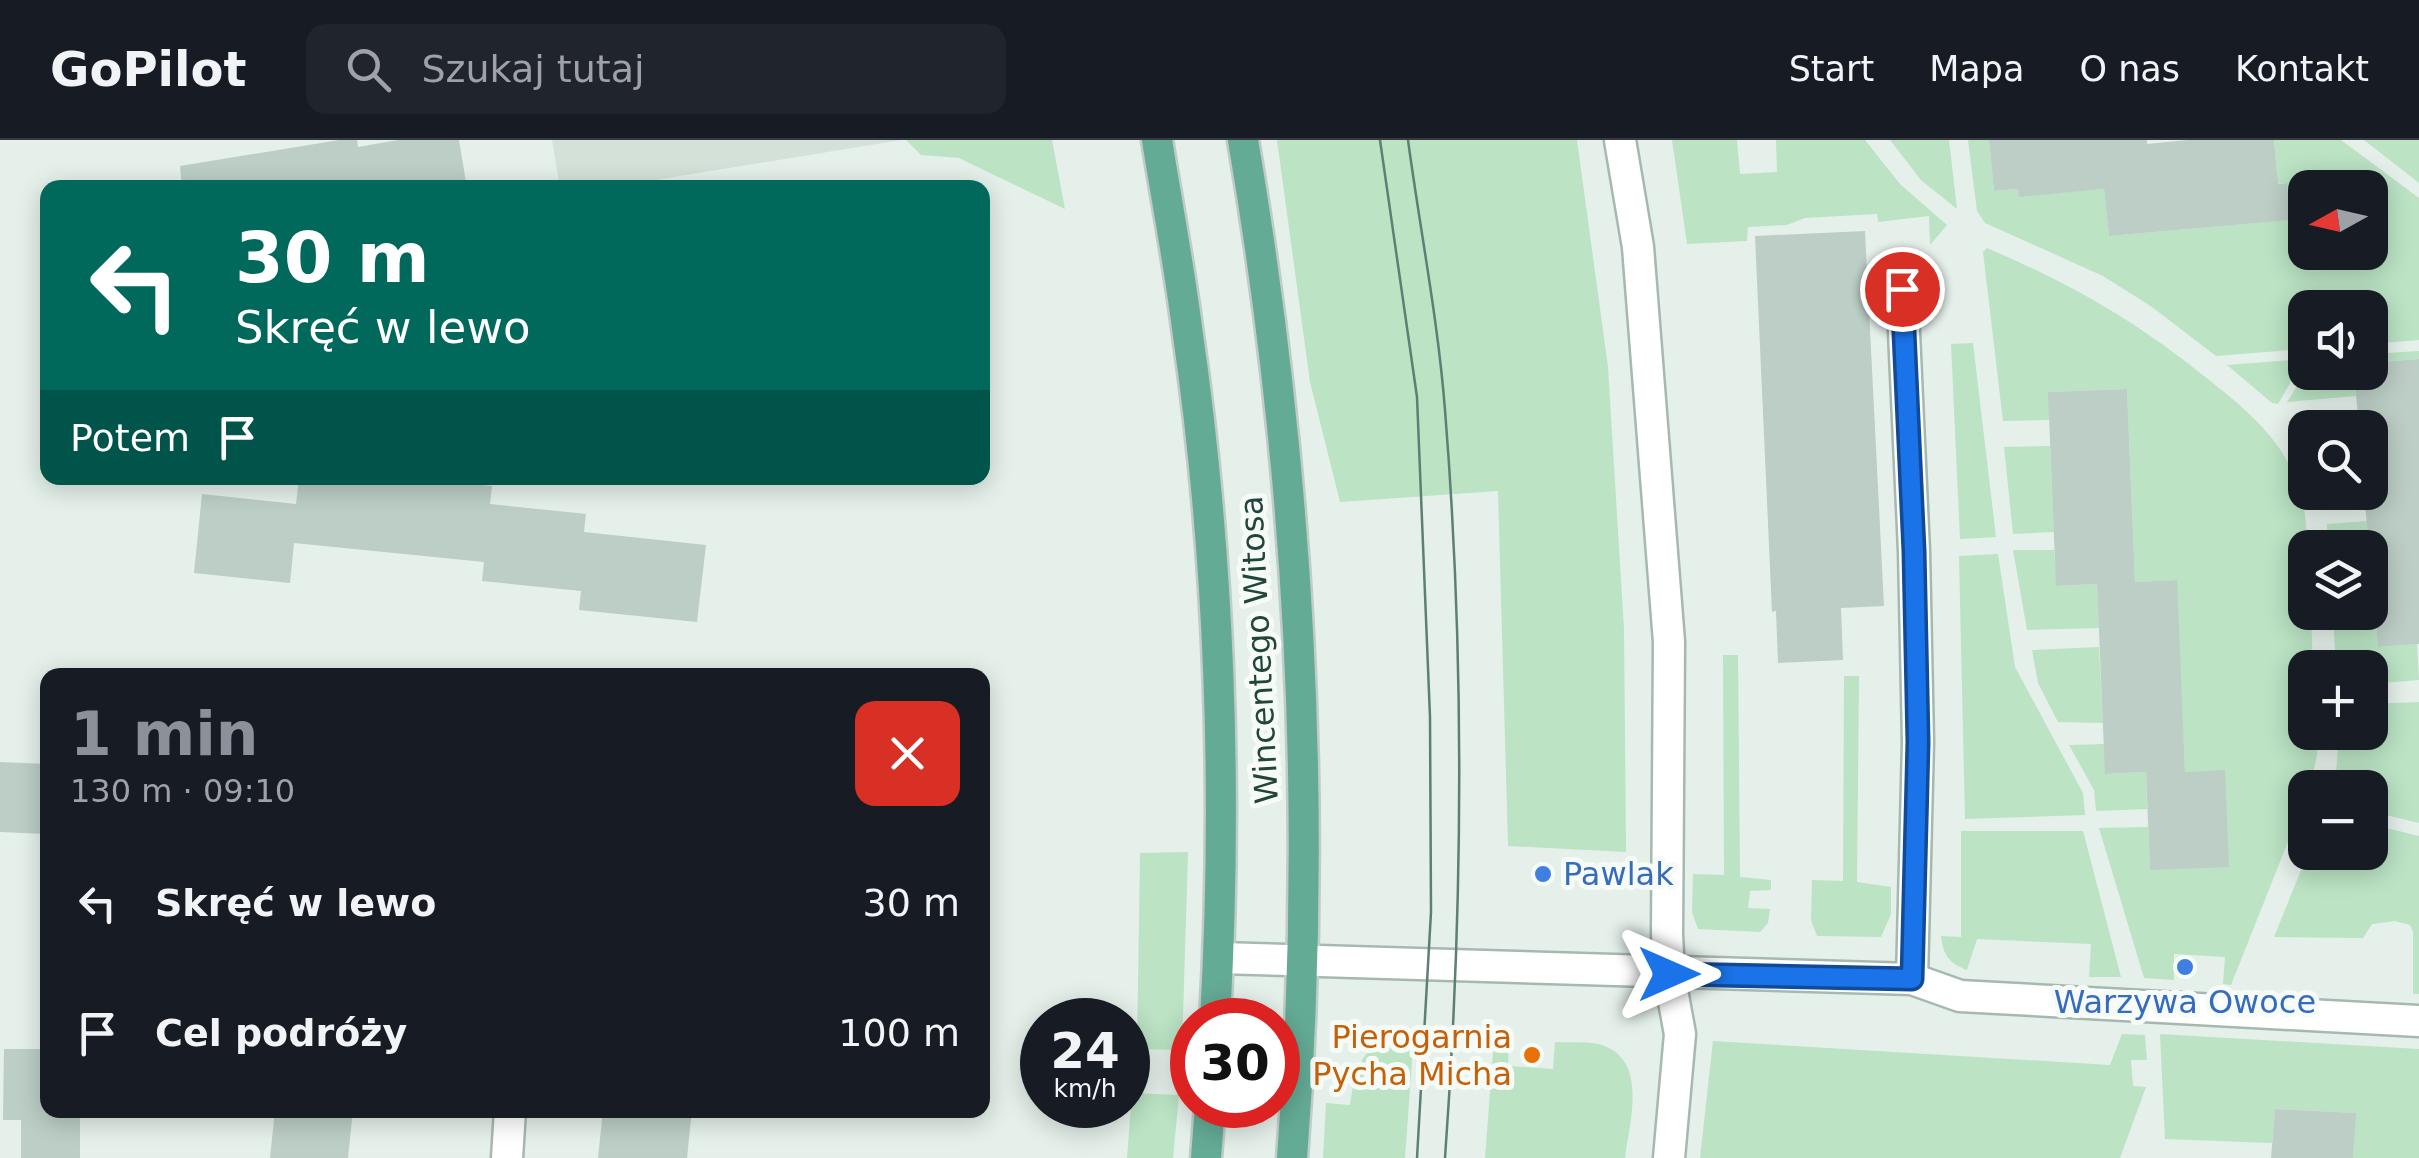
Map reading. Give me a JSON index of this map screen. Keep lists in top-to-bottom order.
{
  "streets": {
    "main road": ["Wincentego Witosa"]
  },
  "places": ["Pawlak", "Warzywa Owoce", "Pierogarnia Pycha Micha"],
  "north": "left",
  "page": {
    "header": "GoPilot",
    "search": "Szukaj tutaj",
    "nav": [
      "Start",
      "Mapa",
      "O nas",
      "Kontakt"
    ],
    "map_buttons": ["+", "−"],
    "turn": ["30 m", "Skręć w lewo"],
    "then": "Potem",
    "heading": ["1 min", "130 m · 09:10"],
    "list": [
      {
        "name": "Skręć w lewo",
        "value": "30 m"
      },
      {
        "name": "Cel podróży",
        "value": "100 m"
      }
    ],
    "speed": "24 km/h",
    "limit": "30"
  }
}
